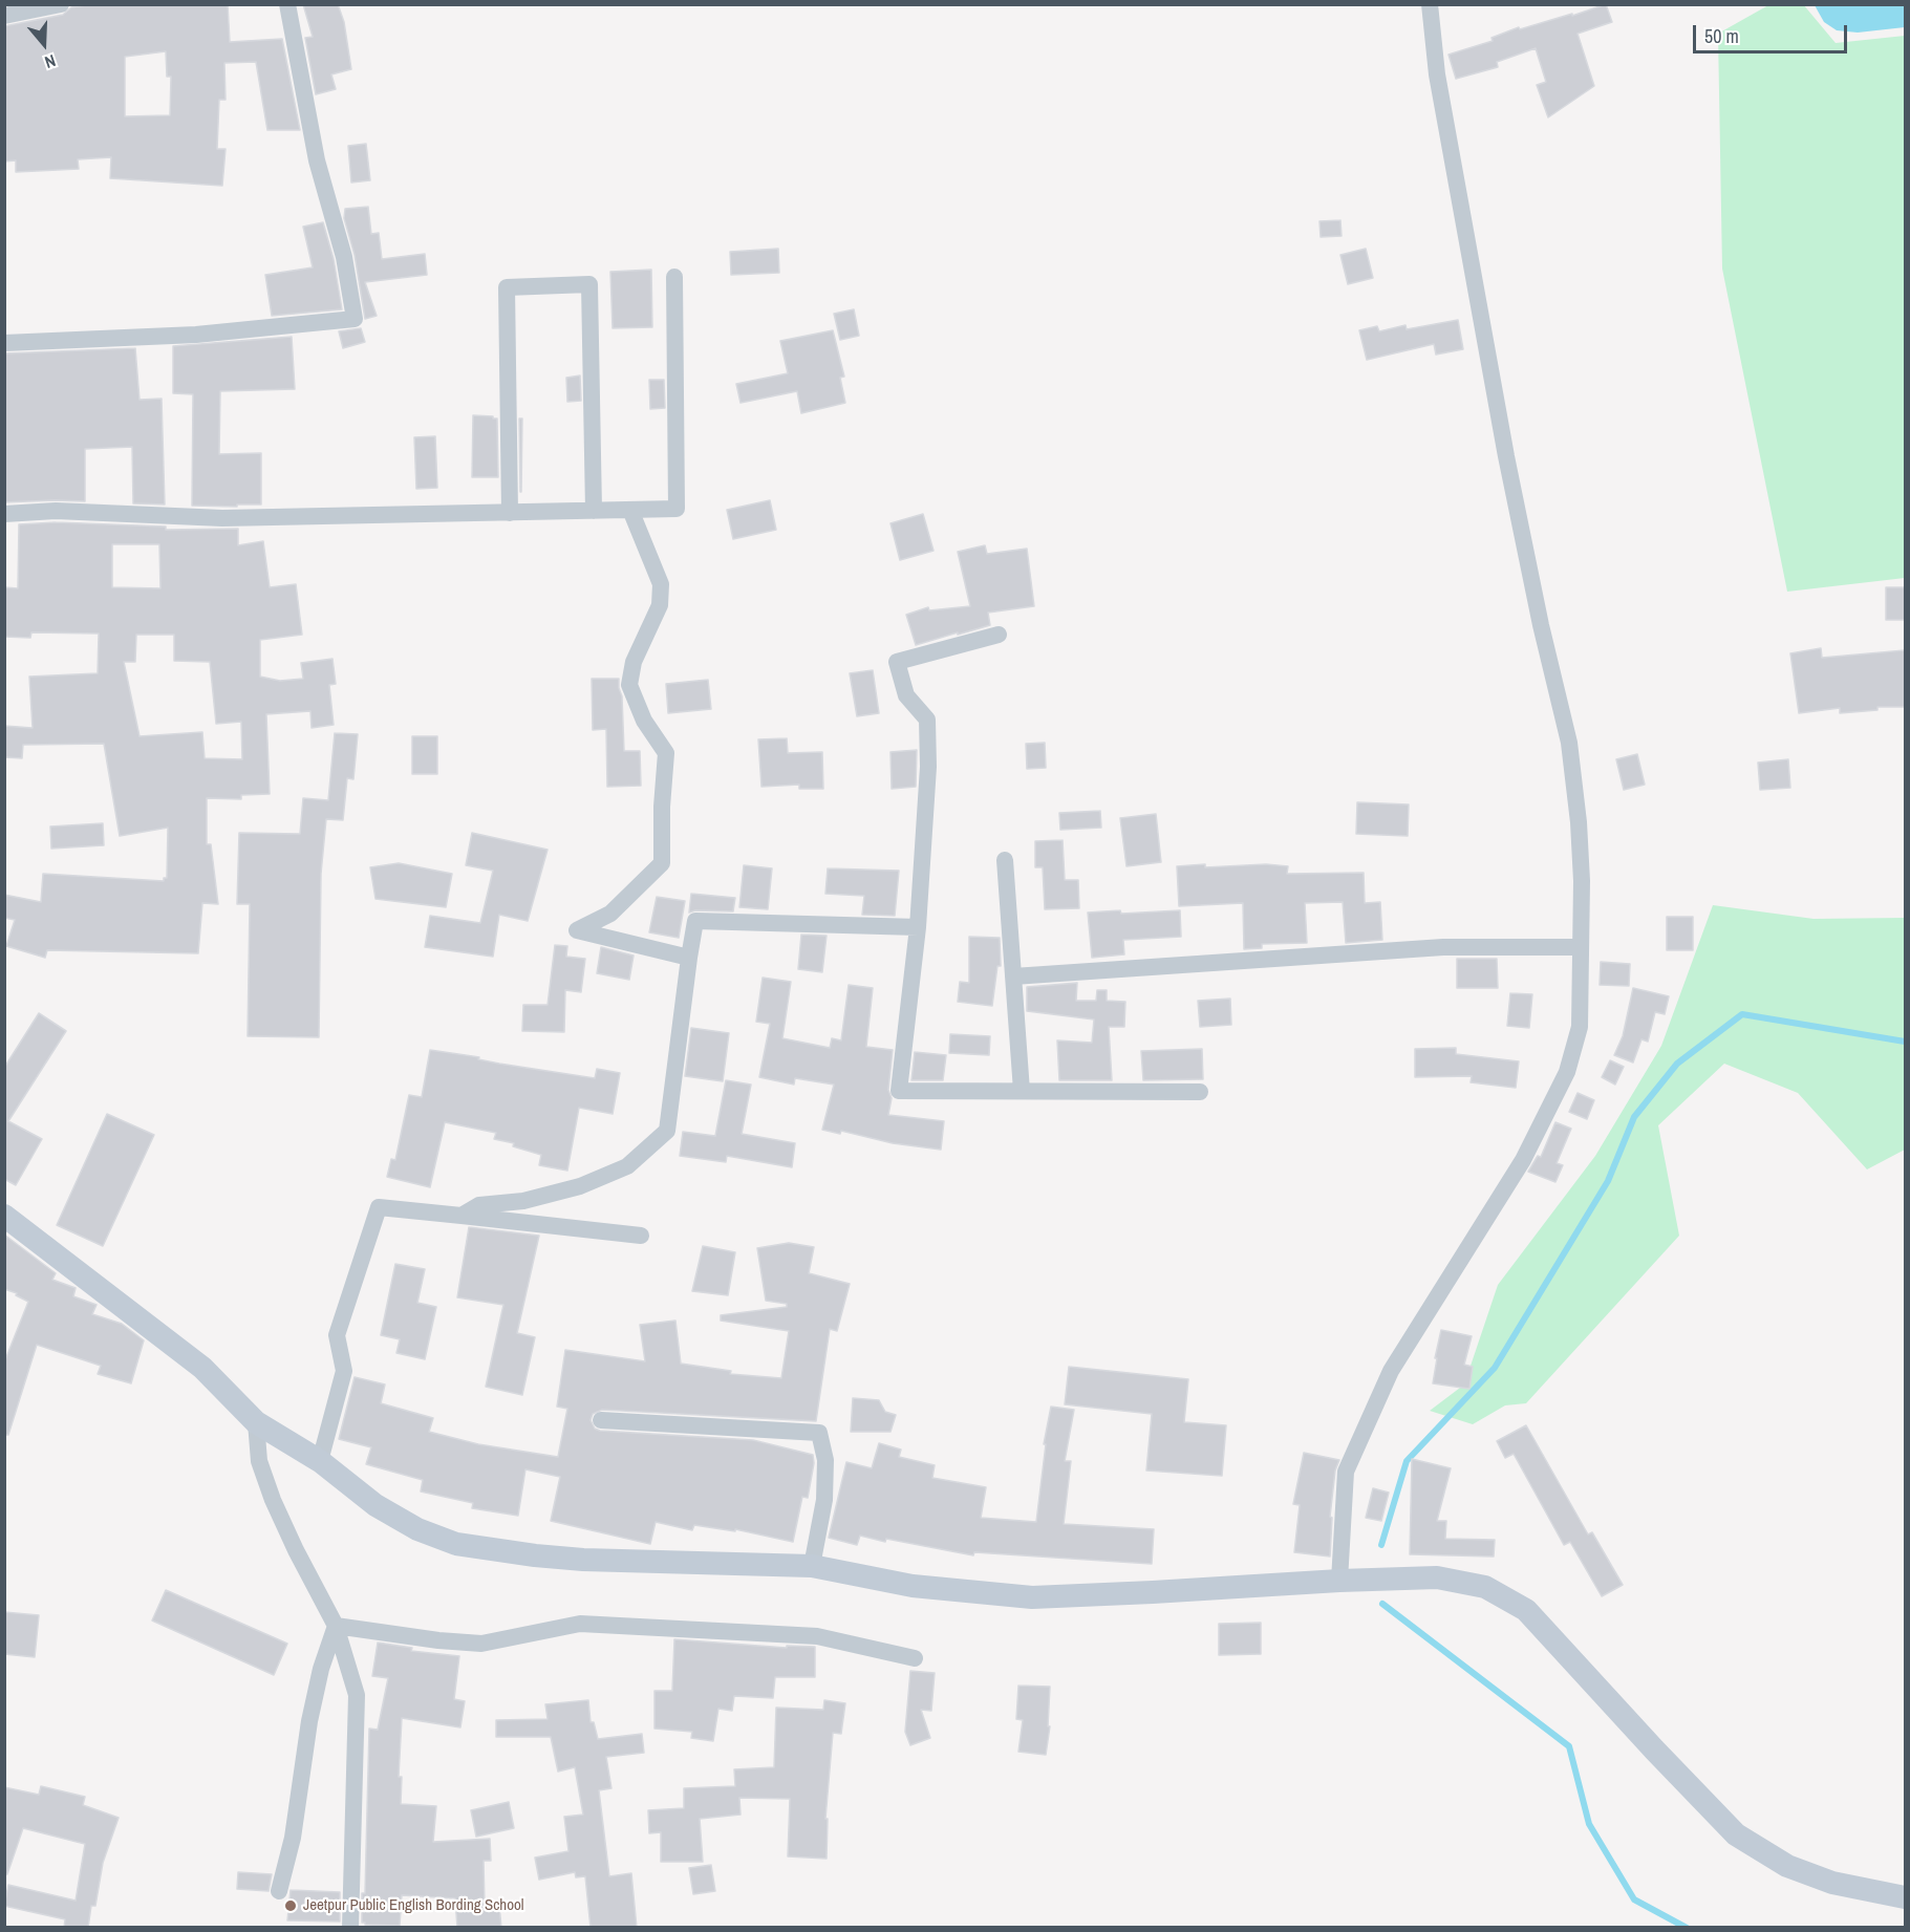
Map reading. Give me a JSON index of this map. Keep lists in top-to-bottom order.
{
  "places": ["Jeetpur Public English Bording School"],
  "scale_bar": "50 m",
  "north": "bottom"
}
